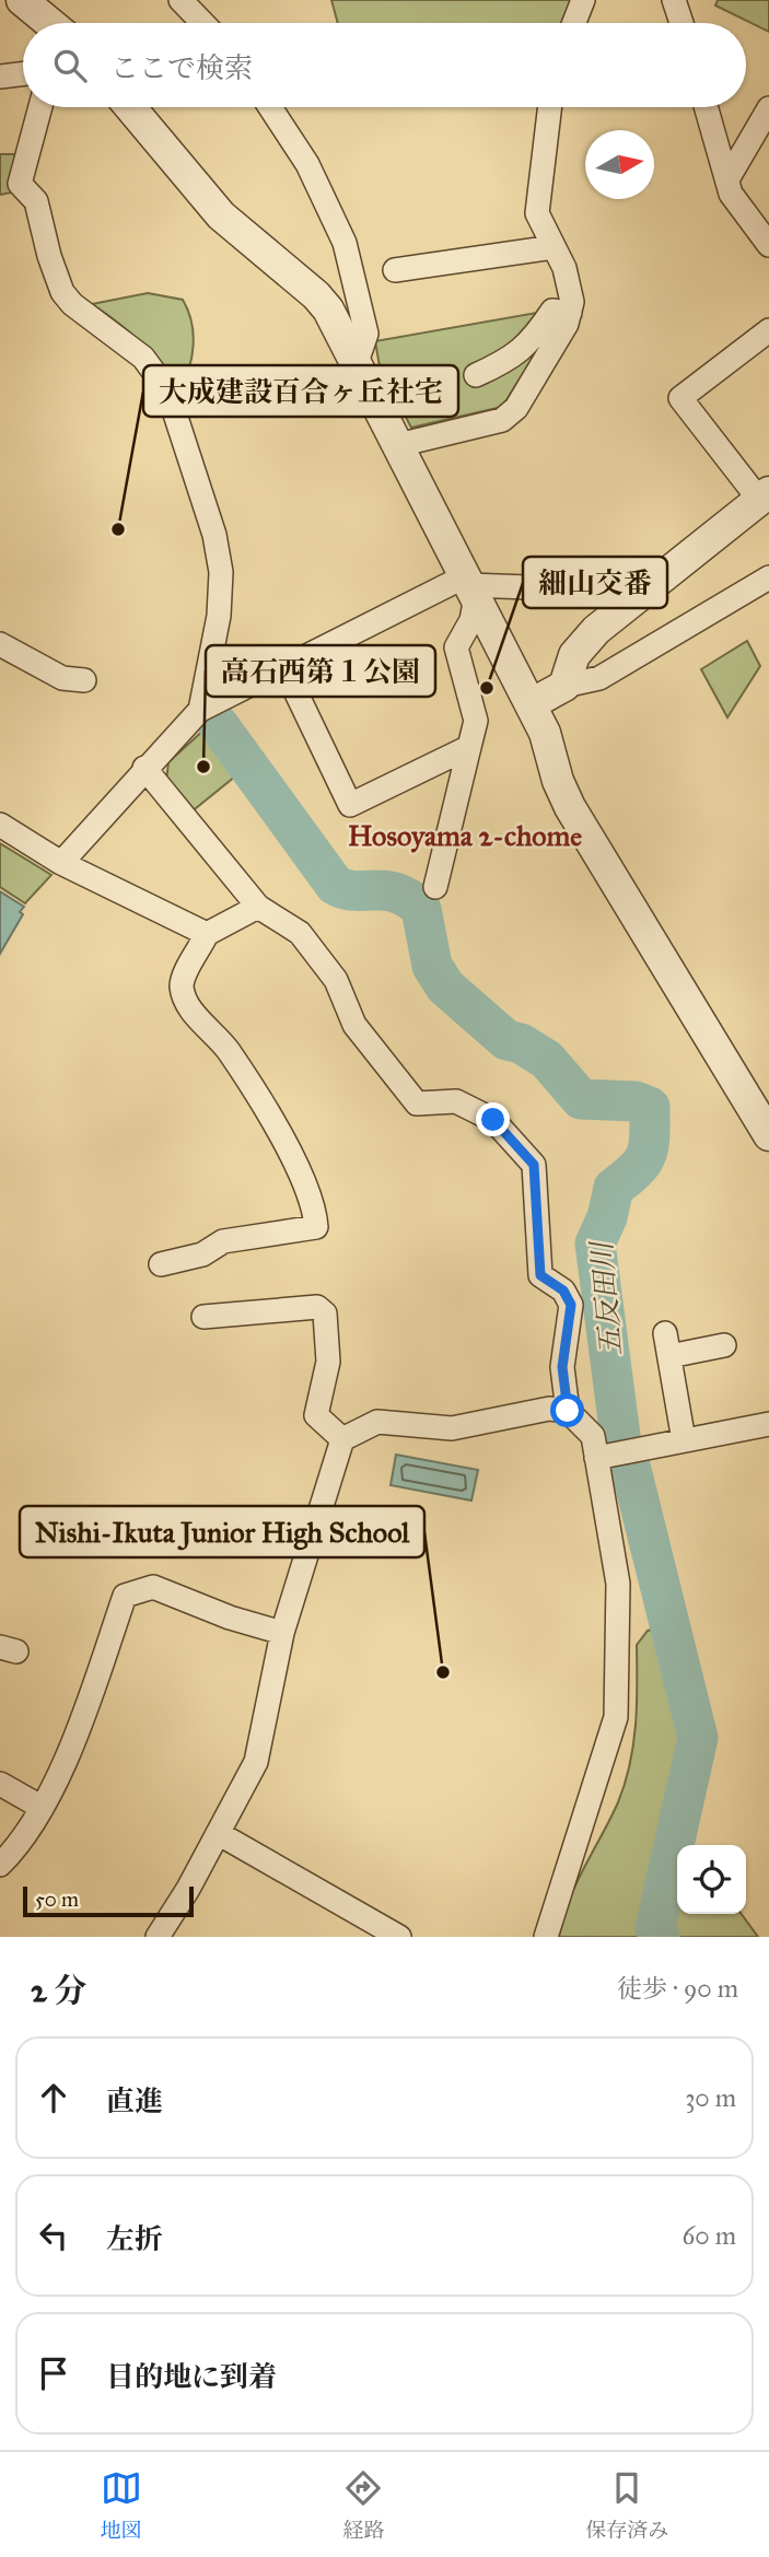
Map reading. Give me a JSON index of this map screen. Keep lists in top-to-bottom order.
{
  "districts": ["Hosoyama 2-chome"],
  "water": ["五反田川"],
  "places": [
    "大成建設百合ヶ丘社宅",
    "細山交番",
    "高石西第１公園",
    "Nishi-Ikuta Junior High School"
  ],
  "scale_bar": "50 m",
  "north": "right",
  "page": {
    "search": "ここで検索",
    "scale": "50 m",
    "heading": ["2 分", "徒歩 · 90 m"],
    "list": [
      ["直進", "30 m"],
      ["左折", "60 m"],
      "目的地に到着"
    ],
    "nav": ["地図", "経路", "保存済み"]
  }
}
